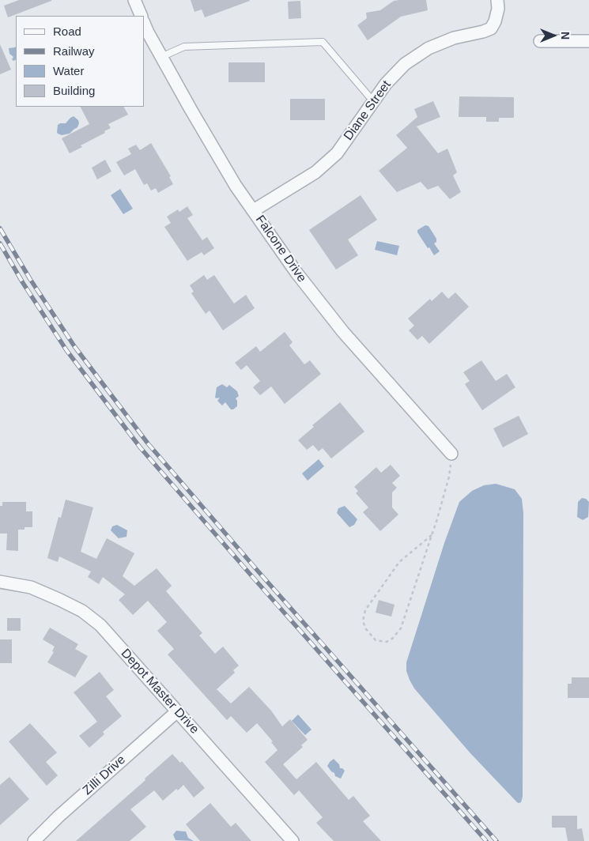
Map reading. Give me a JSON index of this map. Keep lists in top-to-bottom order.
{
  "streets": {
    "street": [
      "Diane Street",
      "Falcone Drive",
      "Depot Master Drive",
      "Zilli Drive"
    ]
  },
  "crossings": [
    ["Diane Street", "Falcone Drive"],
    ["Depot Master Drive", "Zilli Drive"]
  ],
  "legend": [
    "Road",
    "Railway",
    "Water",
    "Building"
  ],
  "north": "right"
}
